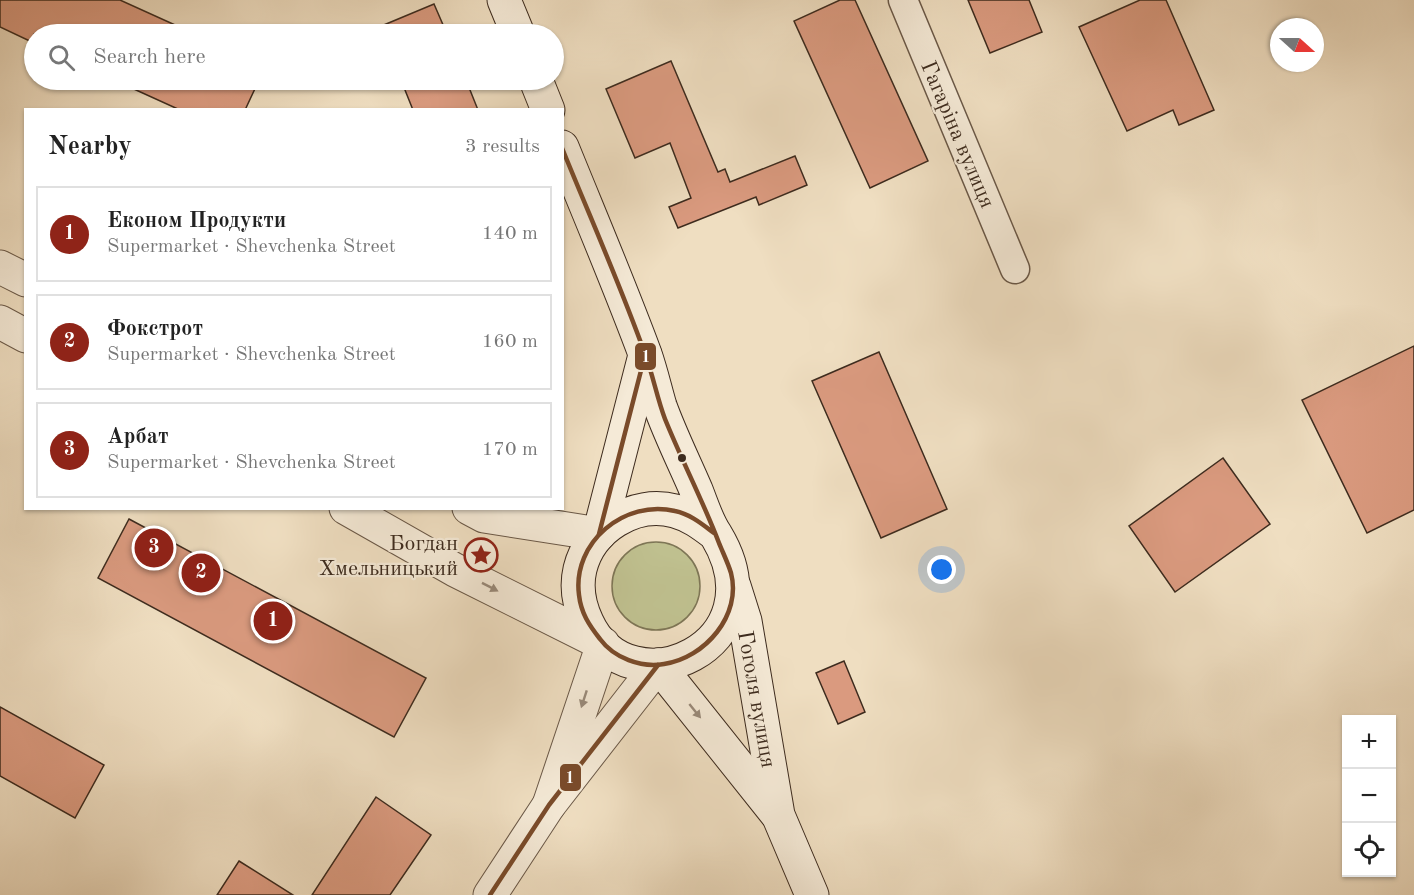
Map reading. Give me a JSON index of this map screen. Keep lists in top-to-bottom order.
{
  "streets": {
    "main road": ["Гоголя вулиця"],
    "street": ["Гагаріна вулиця"]
  },
  "places": {
    "place": ["Богдан Хмельницький"]
  },
  "lines": ["transit line 1"],
  "north": "right",
  "page": {
    "search": "Search here",
    "heading": ["Nearby", "3 results"],
    "list": [
      {
        "mark": "1",
        "name": "Економ Продукти",
        "note": "Supermarket · Shevchenka Street",
        "value": "140 m"
      },
      {
        "mark": "2",
        "name": "Фокстрот",
        "note": "Supermarket · Shevchenka Street",
        "value": "160 m"
      },
      {
        "mark": "3",
        "name": "Арбат",
        "note": "Supermarket · Shevchenka Street",
        "value": "170 m"
      }
    ],
    "pins": ["3", "2", "1"],
    "map_buttons": ["+", "−"]
  }
}
